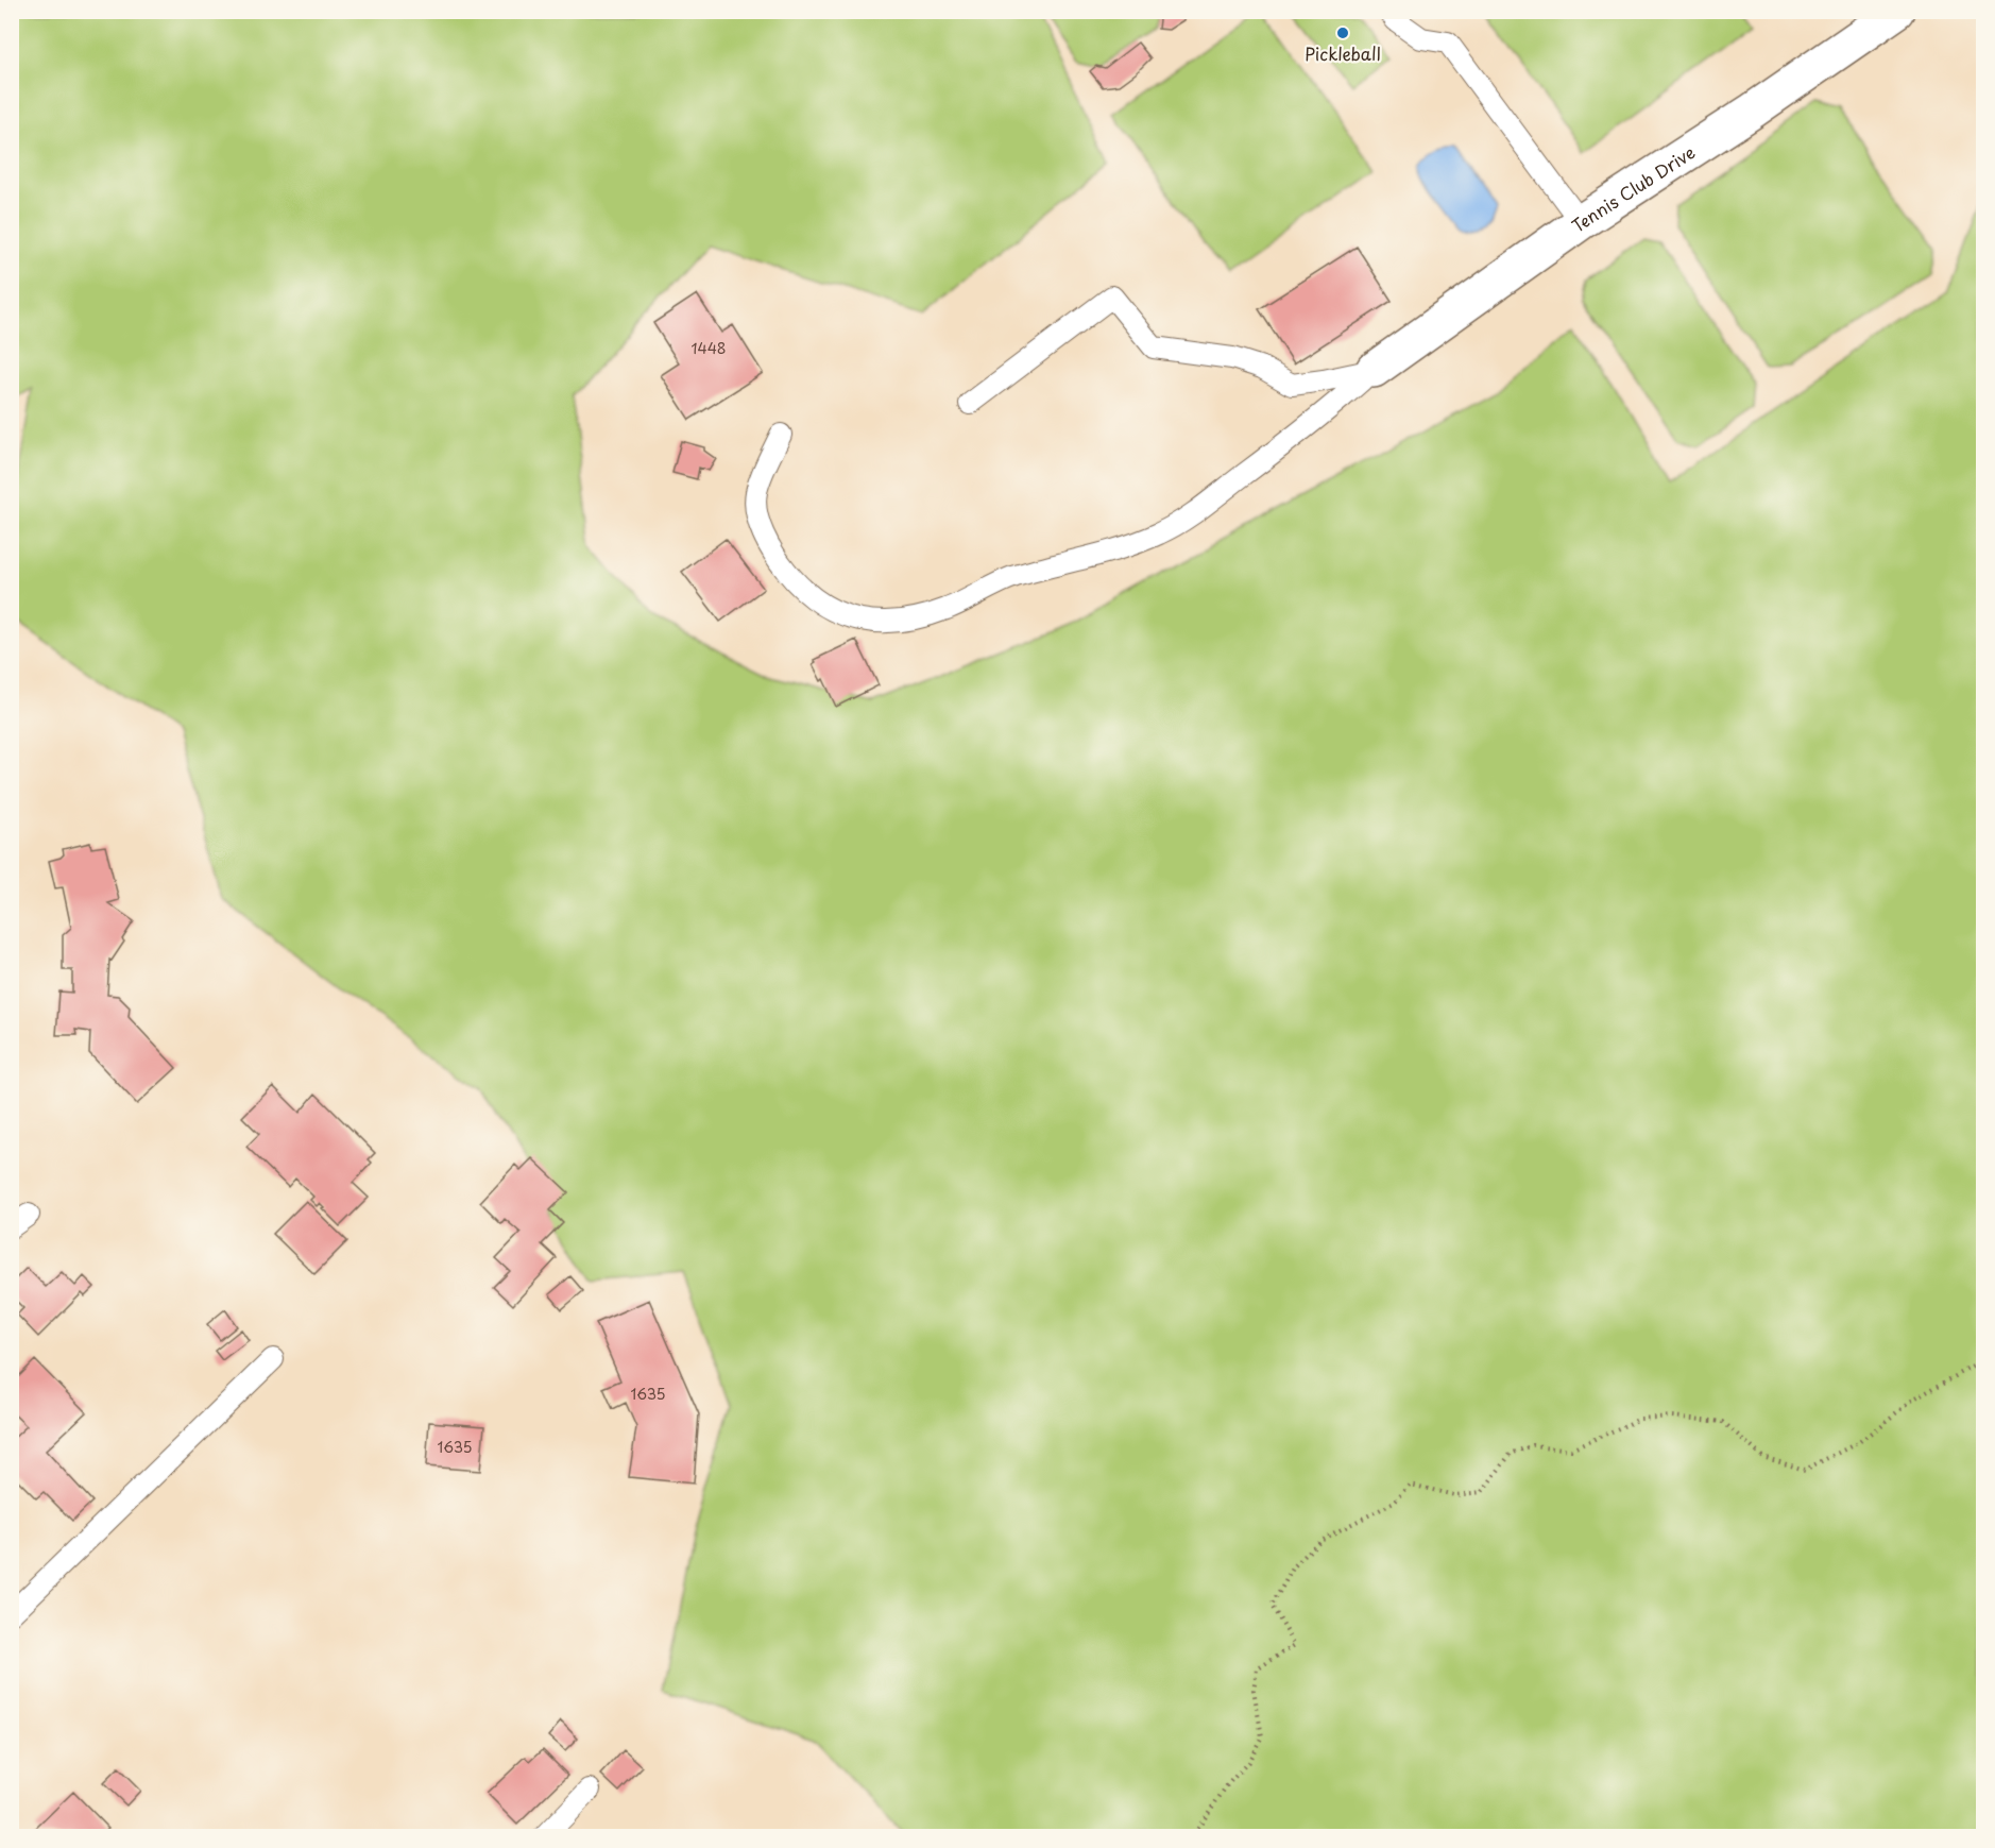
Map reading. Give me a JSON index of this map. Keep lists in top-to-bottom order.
{
  "streets": {
    "street": ["Tennis Club Drive"]
  },
  "places": ["Pickleball"],
  "house_numbers": ["1448", "1635", "1635"]
}
